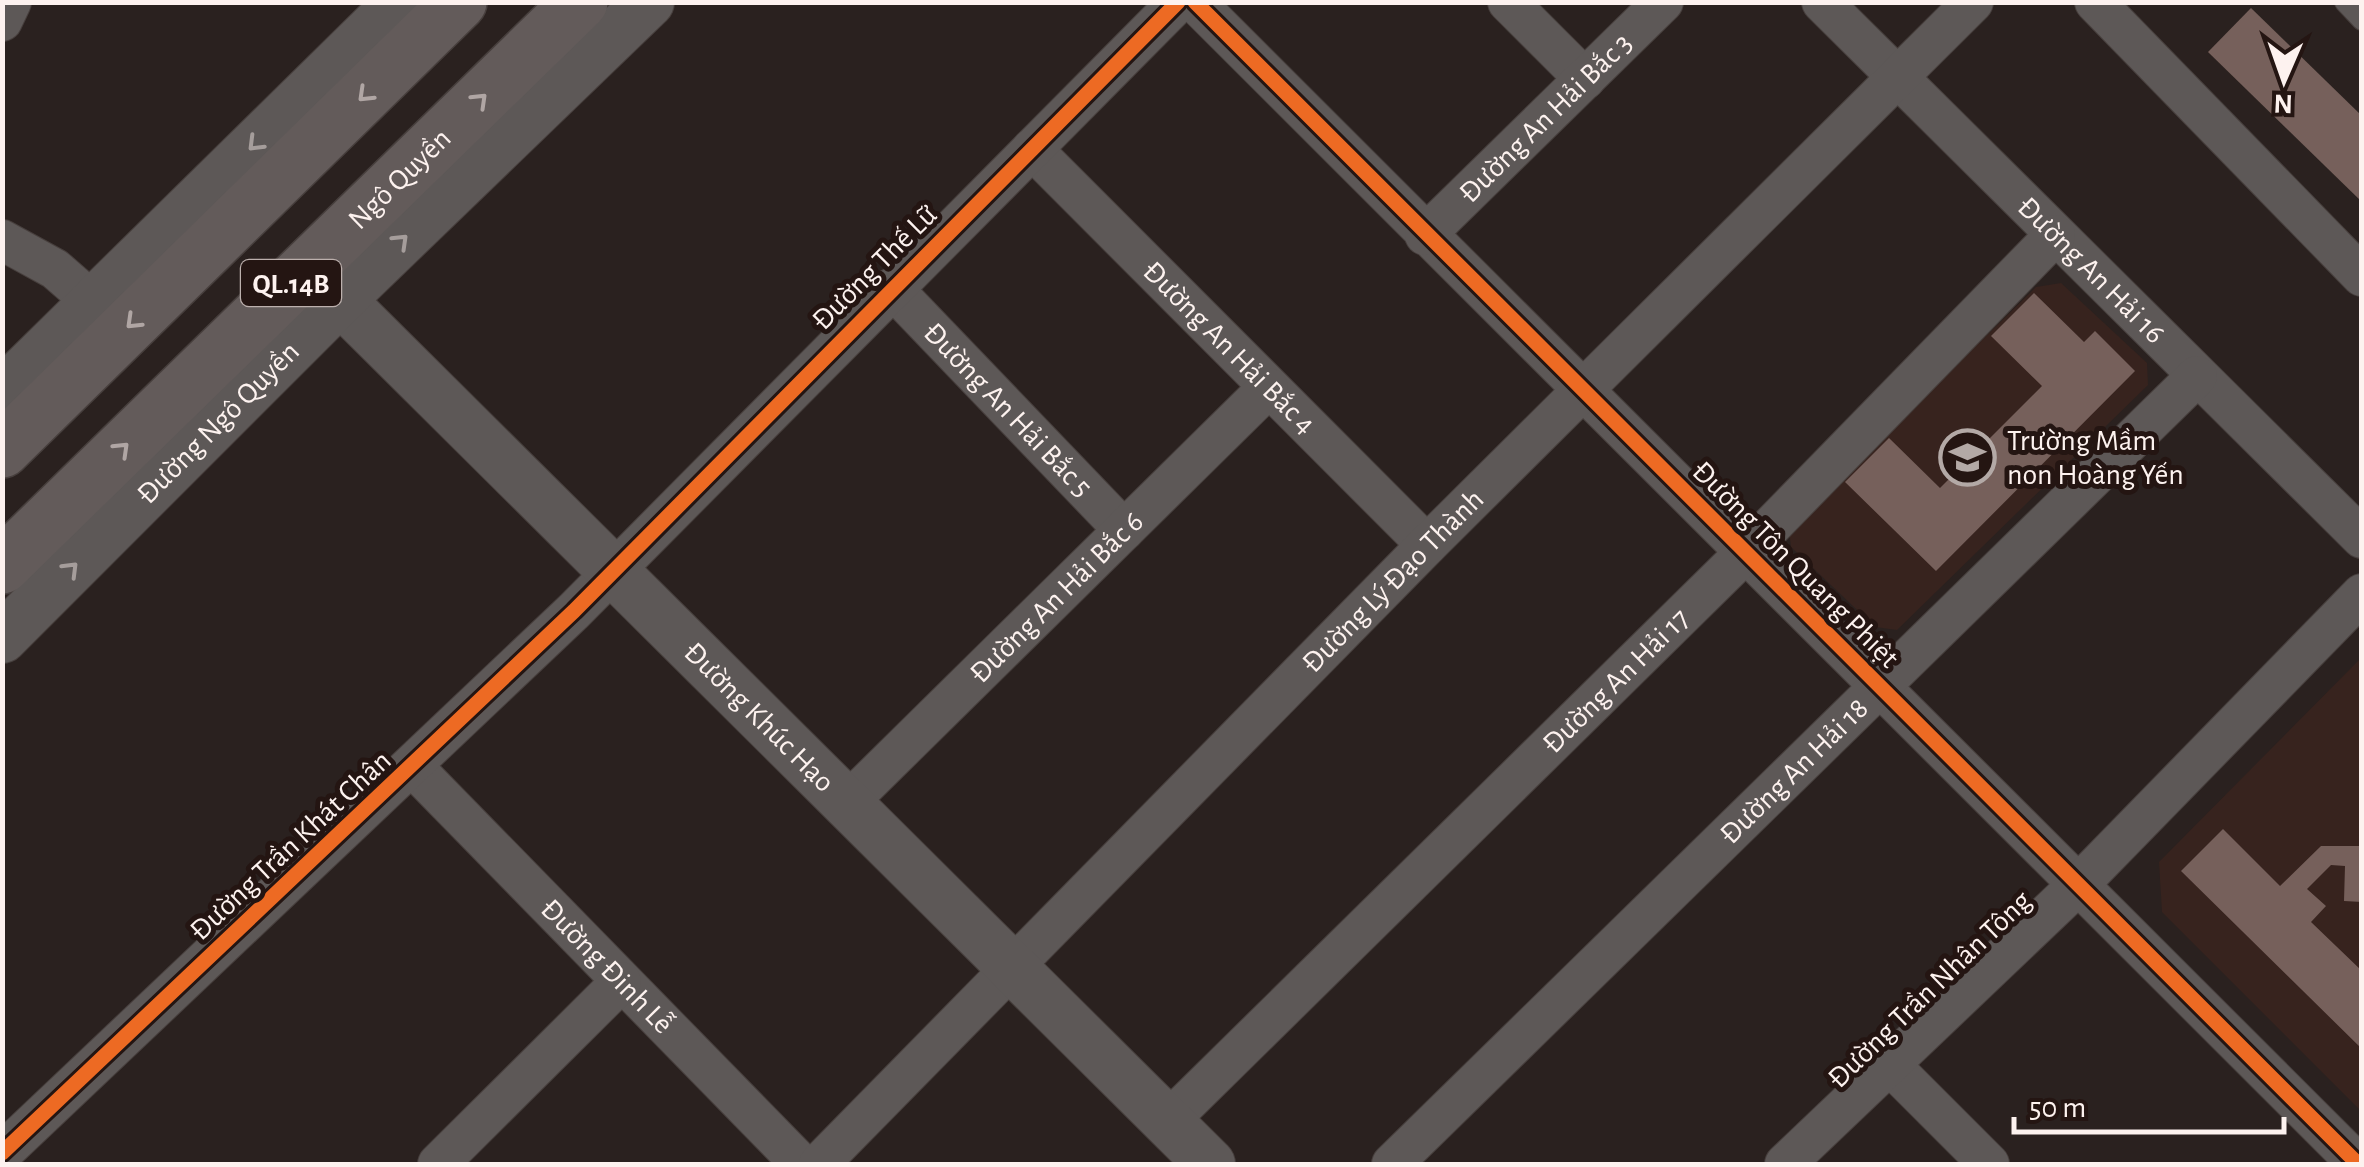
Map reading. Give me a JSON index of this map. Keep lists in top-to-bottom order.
{
  "streets": {
    "highway": ["Ngô Quyền", "QL.14B"],
    "street": [
      "Đường An Hải Bắc 3",
      "Đường Thế Lữ",
      "Đường An Hải 16",
      "Đường An Hải Bắc 4",
      "Đường An Hải Bắc 5",
      "Đường Ngô Quyền",
      "Đường Tôn Quang Phiệt",
      "Đường Lý Đạo Thành",
      "Đường An Hải Bắc 6",
      "Đường An Hải 17",
      "Đường Khúc Hạo",
      "Đường An Hải 18",
      "Đường Trần Khát Chân",
      "Đường Đinh Lễ",
      "Đường Trần Nhân Tông"
    ]
  },
  "crossings": [
    ["Đường An Hải Bắc 3", "Đường Tôn Quang Phiệt"],
    ["Ngô Quyền", "Đường Ngô Quyền"],
    ["Ngô Quyền", "Đường Khúc Hạo"],
    ["Đường Thế Lữ", "Đường An Hải Bắc 4"],
    ["Đường Thế Lữ", "Đường An Hải Bắc 5"],
    ["Đường Thế Lữ", "Đường Khúc Hạo"],
    ["Đường Thế Lữ", "Đường Trần Khát Chân"],
    ["Đường An Hải 16", "Đường Lý Đạo Thành"],
    ["Đường An Hải 16", "Đường An Hải 17"],
    ["Đường An Hải 16", "Đường An Hải 18"],
    ["Đường An Hải Bắc 4", "Đường Lý Đạo Thành"],
    ["Đường An Hải Bắc 4", "Đường An Hải Bắc 6"],
    ["Đường An Hải Bắc 5", "Đường An Hải Bắc 6"],
    ["Đường Ngô Quyền", "Đường Khúc Hạo"],
    ["Đường Tôn Quang Phiệt", "Đường Lý Đạo Thành"],
    ["Đường Tôn Quang Phiệt", "Đường An Hải 17"],
    ["Đường Tôn Quang Phiệt", "Đường An Hải 18"],
    ["Đường Tôn Quang Phiệt", "Đường Trần Nhân Tông"],
    ["Đường Lý Đạo Thành", "Đường Khúc Hạo"],
    ["Đường An Hải Bắc 6", "Đường Khúc Hạo"],
    ["Đường An Hải 17", "Đường Khúc Hạo"],
    ["Đường Khúc Hạo", "Đường Trần Khát Chân"],
    ["Đường Trần Khát Chân", "Đường Đinh Lễ"]
  ],
  "places": {
    "school or university": ["Trường Mầm non Hoàng Yến"]
  },
  "scale_bar": "50 m",
  "north": "bottom"
}
